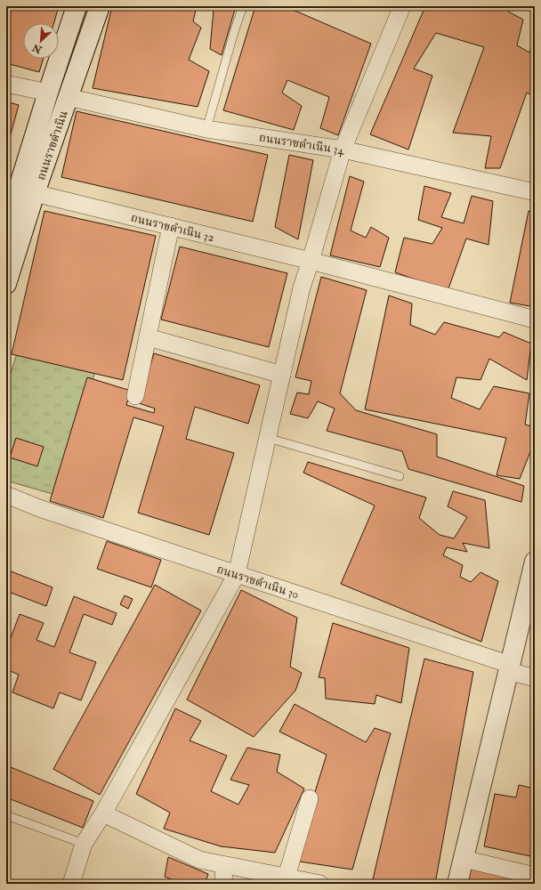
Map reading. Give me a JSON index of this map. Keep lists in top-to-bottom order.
{
  "streets": {
    "main road": ["ถนนราขดำเนิน"],
    "street": ["ถนนราชดำเนิน 34", "ถนนราขดำเนิน 32", "ถนนราขดำเนิน 30"]
  },
  "crossings": [
    ["ถนนราชดำเนิน 34", "ถนนราขดำเนิน"],
    ["ถนนราขดำเนิน", "ถนนราขดำเนิน 32"]
  ],
  "north": "bottom left"
}
